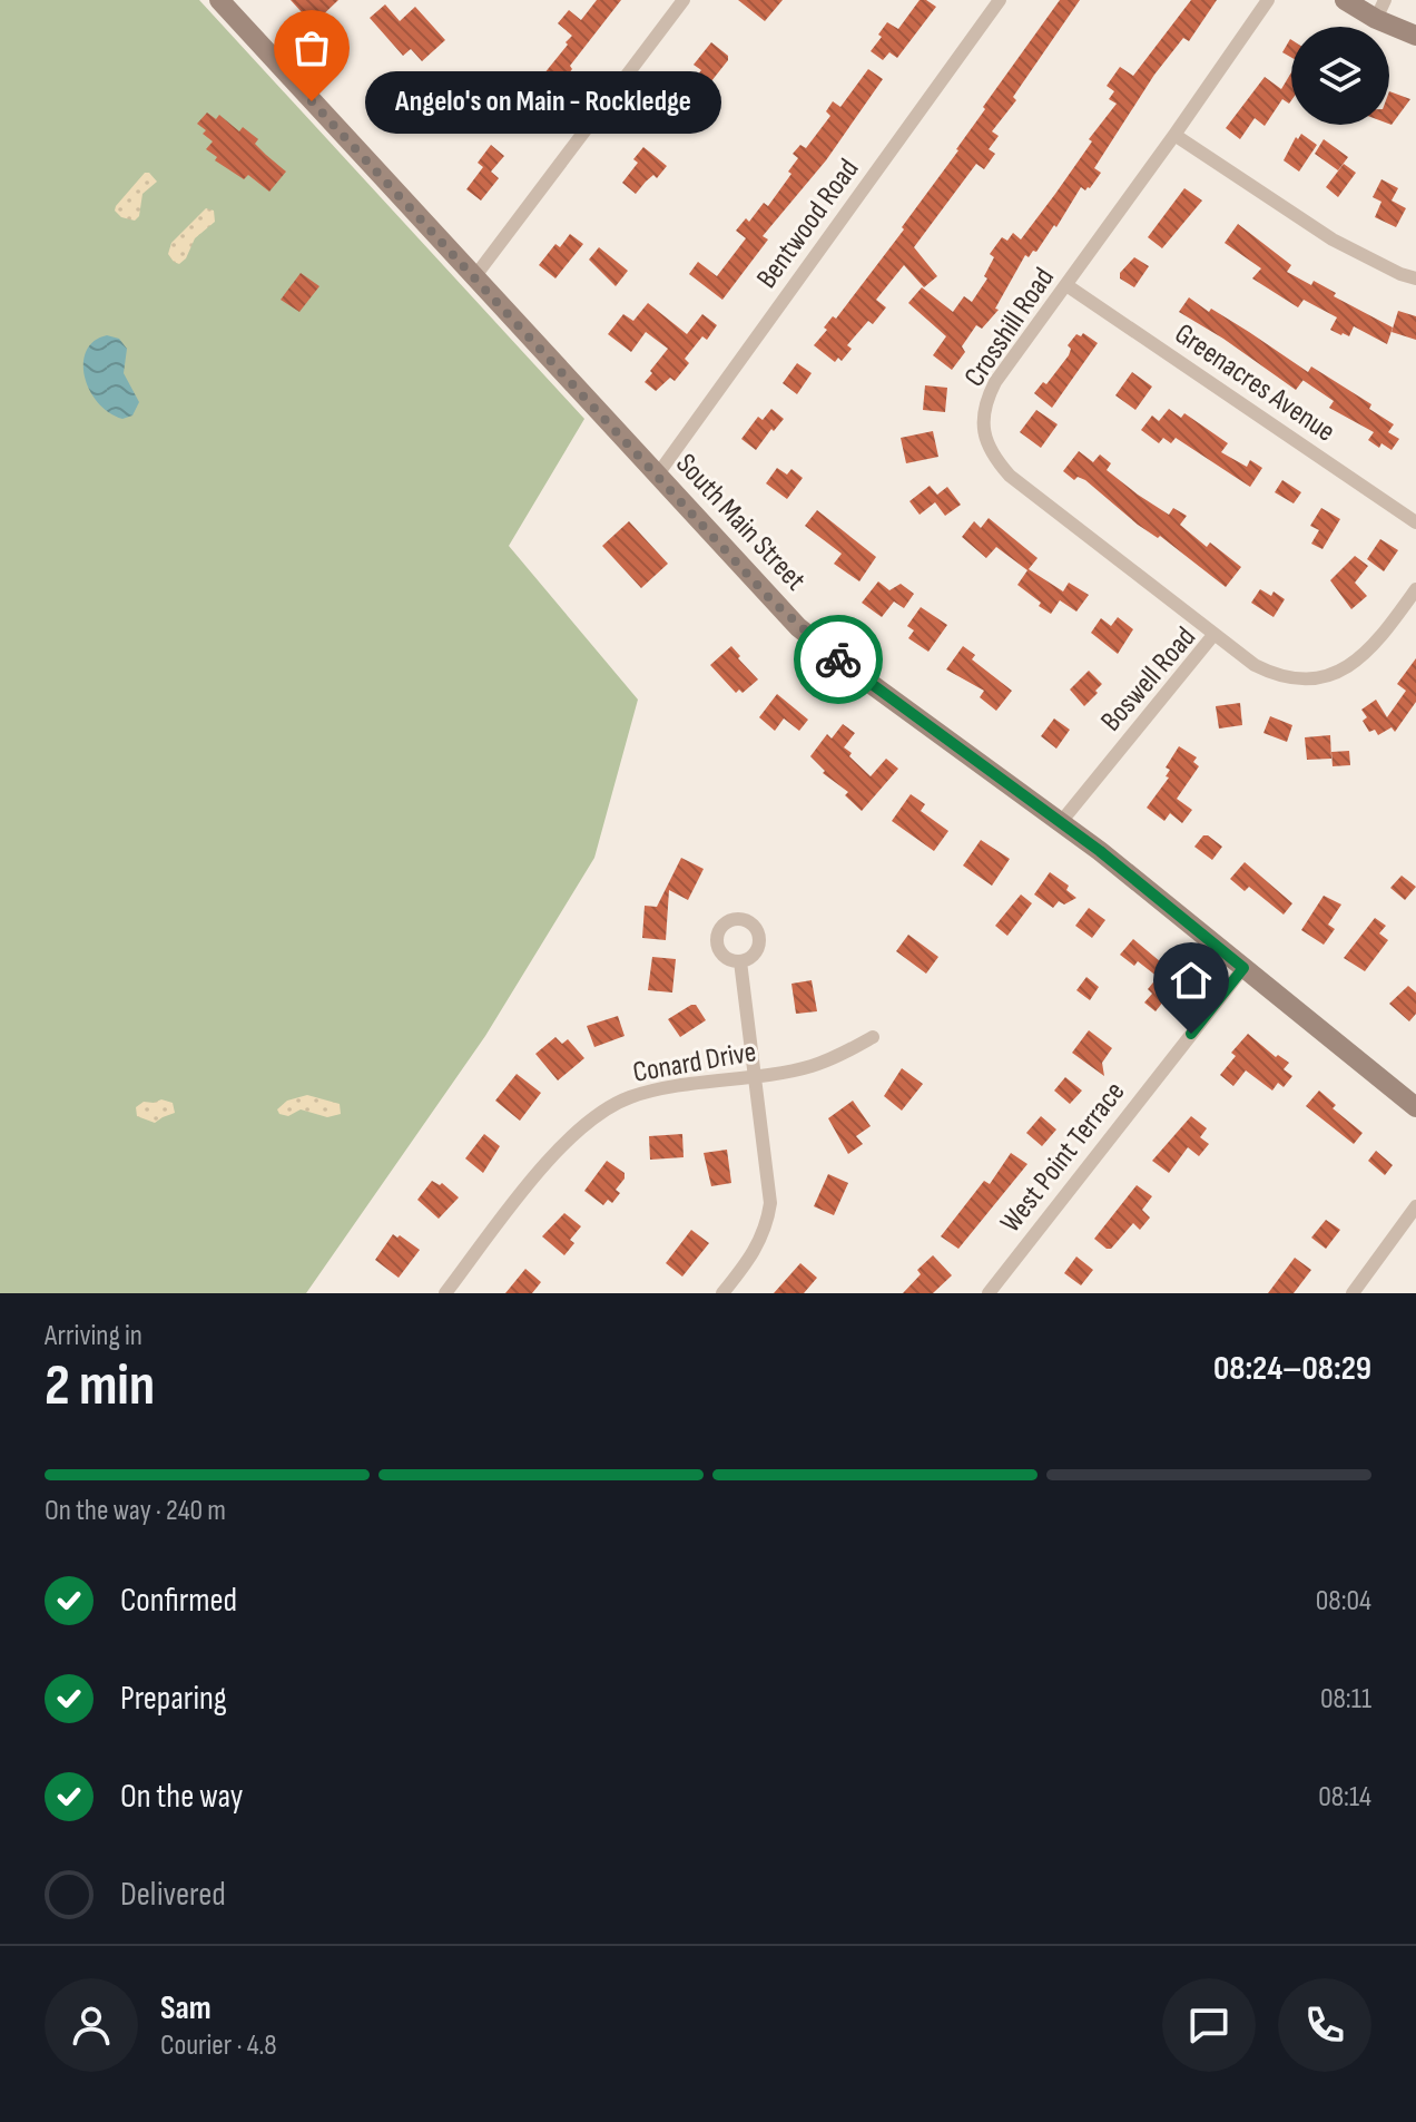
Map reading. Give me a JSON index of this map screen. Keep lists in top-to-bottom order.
{
  "streets": {
    "main road": ["South Main Street"],
    "street": [
      "Bentwood Road",
      "Crosshill Road",
      "Greenacres Avenue",
      "Boswell Road",
      "Conard Drive",
      "West Point Terrace"
    ]
  },
  "crossings": [
    ["Bentwood Road", "South Main Street"],
    ["Crosshill Road", "Greenacres Avenue"],
    ["Crosshill Road", "Boswell Road"],
    ["South Main Street", "Boswell Road"],
    ["South Main Street", "West Point Terrace"]
  ],
  "places": ["Angelo's on Main - Rockledge"],
  "page": {
    "bubble": "Angelo's on Main - Rockledge",
    "heading": ["2 min", "Arriving in", "08:24–08:29"],
    "panel": ["Sam", "Courier · 4.8"],
    "bar": "On the way · 240 m",
    "list": [
      ["Confirmed", "08:04"],
      ["Preparing", "08:11"],
      ["On the way", "08:14"],
      "Delivered"
    ]
  }
}
